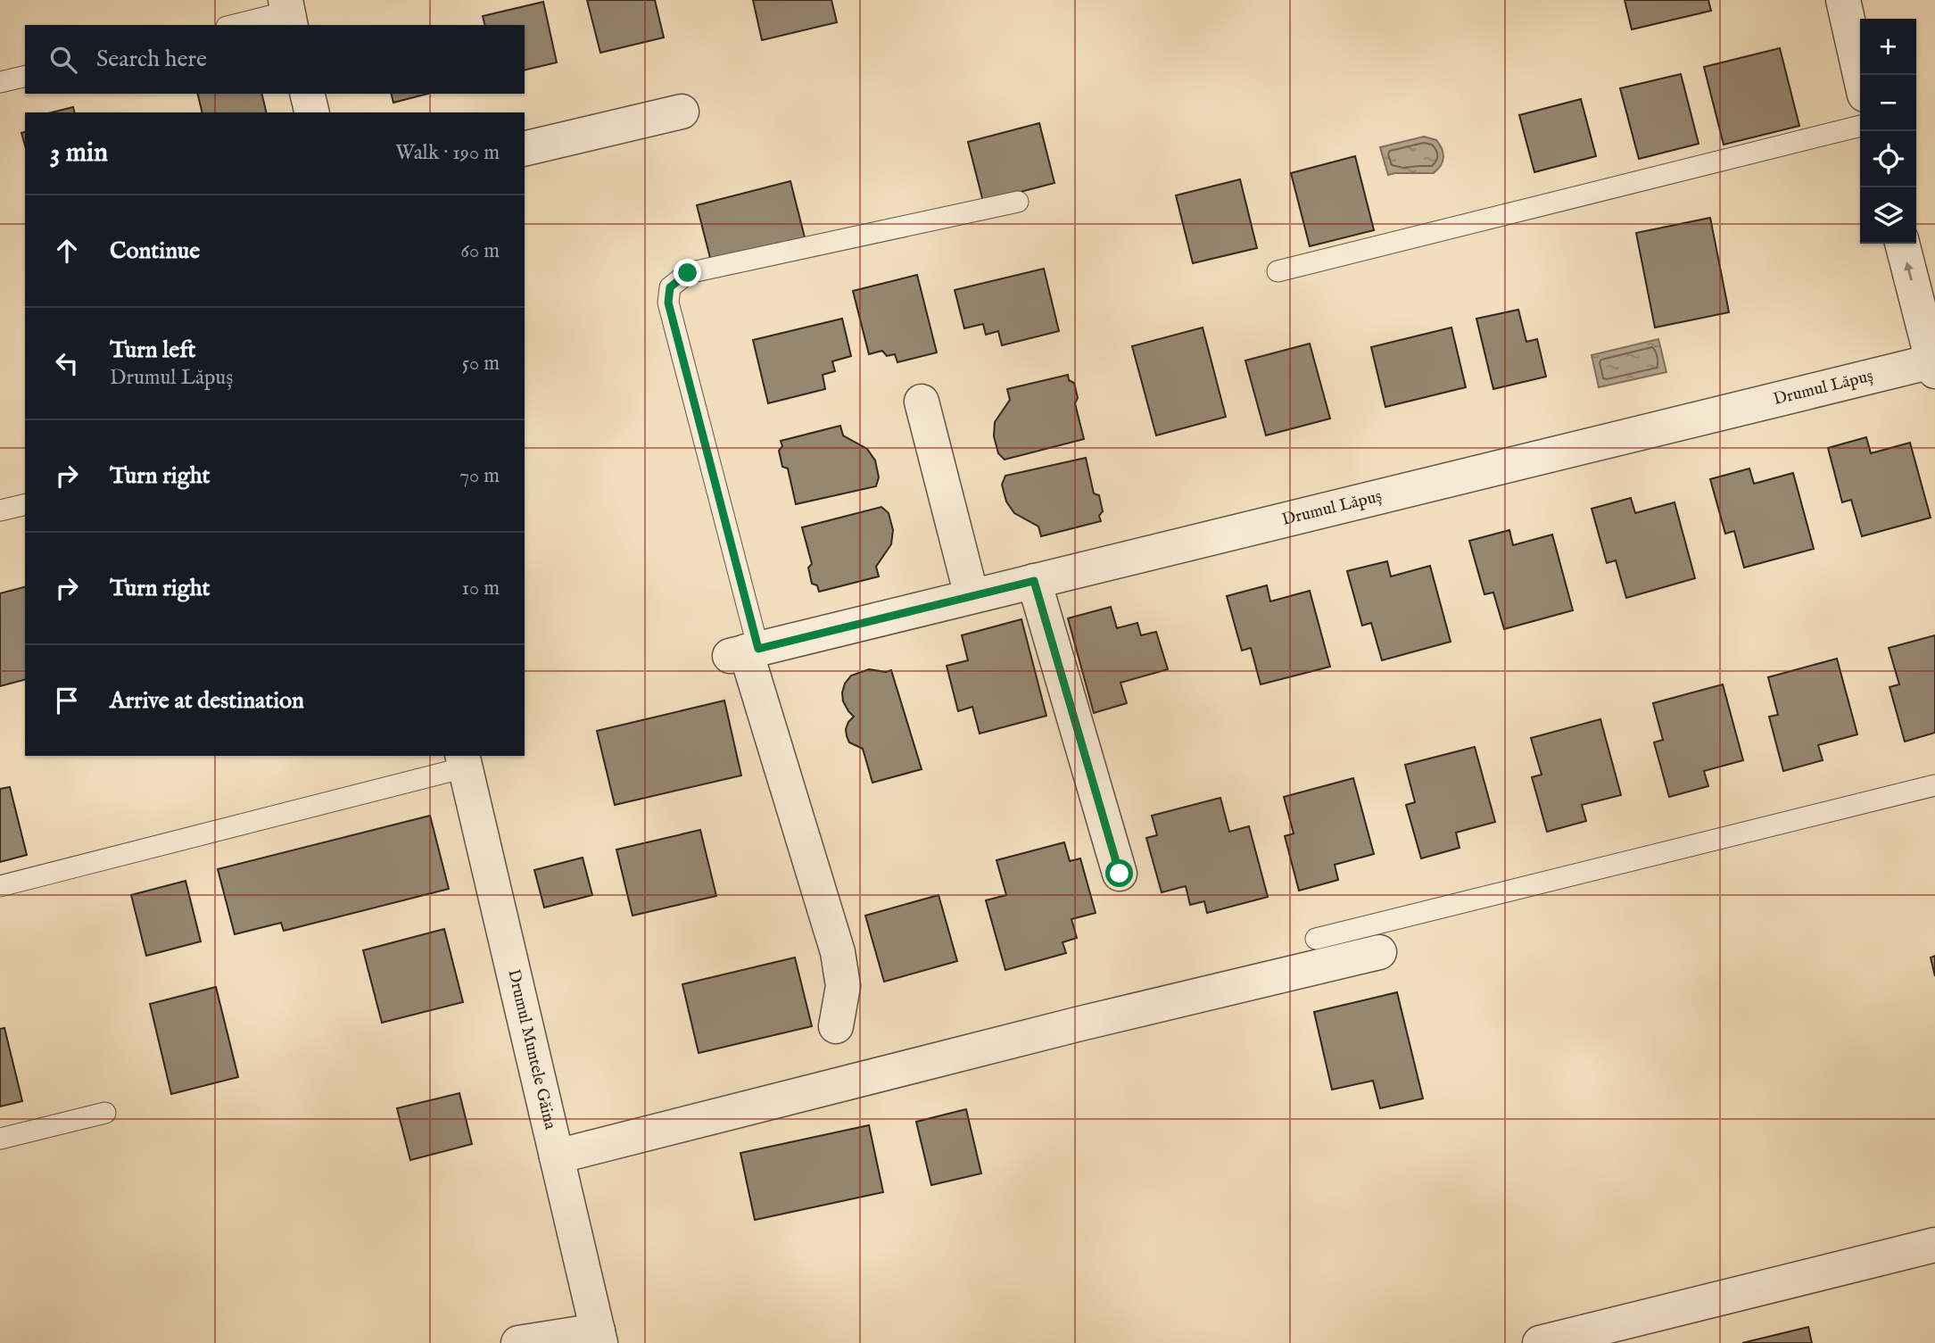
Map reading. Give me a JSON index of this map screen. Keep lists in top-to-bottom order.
{
  "streets": {
    "street": ["Drumul Lăpuș", "Drumul Muntele Găina"]
  },
  "page": {
    "map_buttons": ["+", "−"],
    "search": "Search here",
    "heading": ["3 min", "Walk · 190 m"],
    "list": [
      ["Continue", "60 m"],
      ["Turn left", "Drumul Lăpuș", "50 m"],
      ["Turn right", "70 m"],
      ["Turn right", "10 m"],
      "Arrive at destination"
    ]
  }
}
